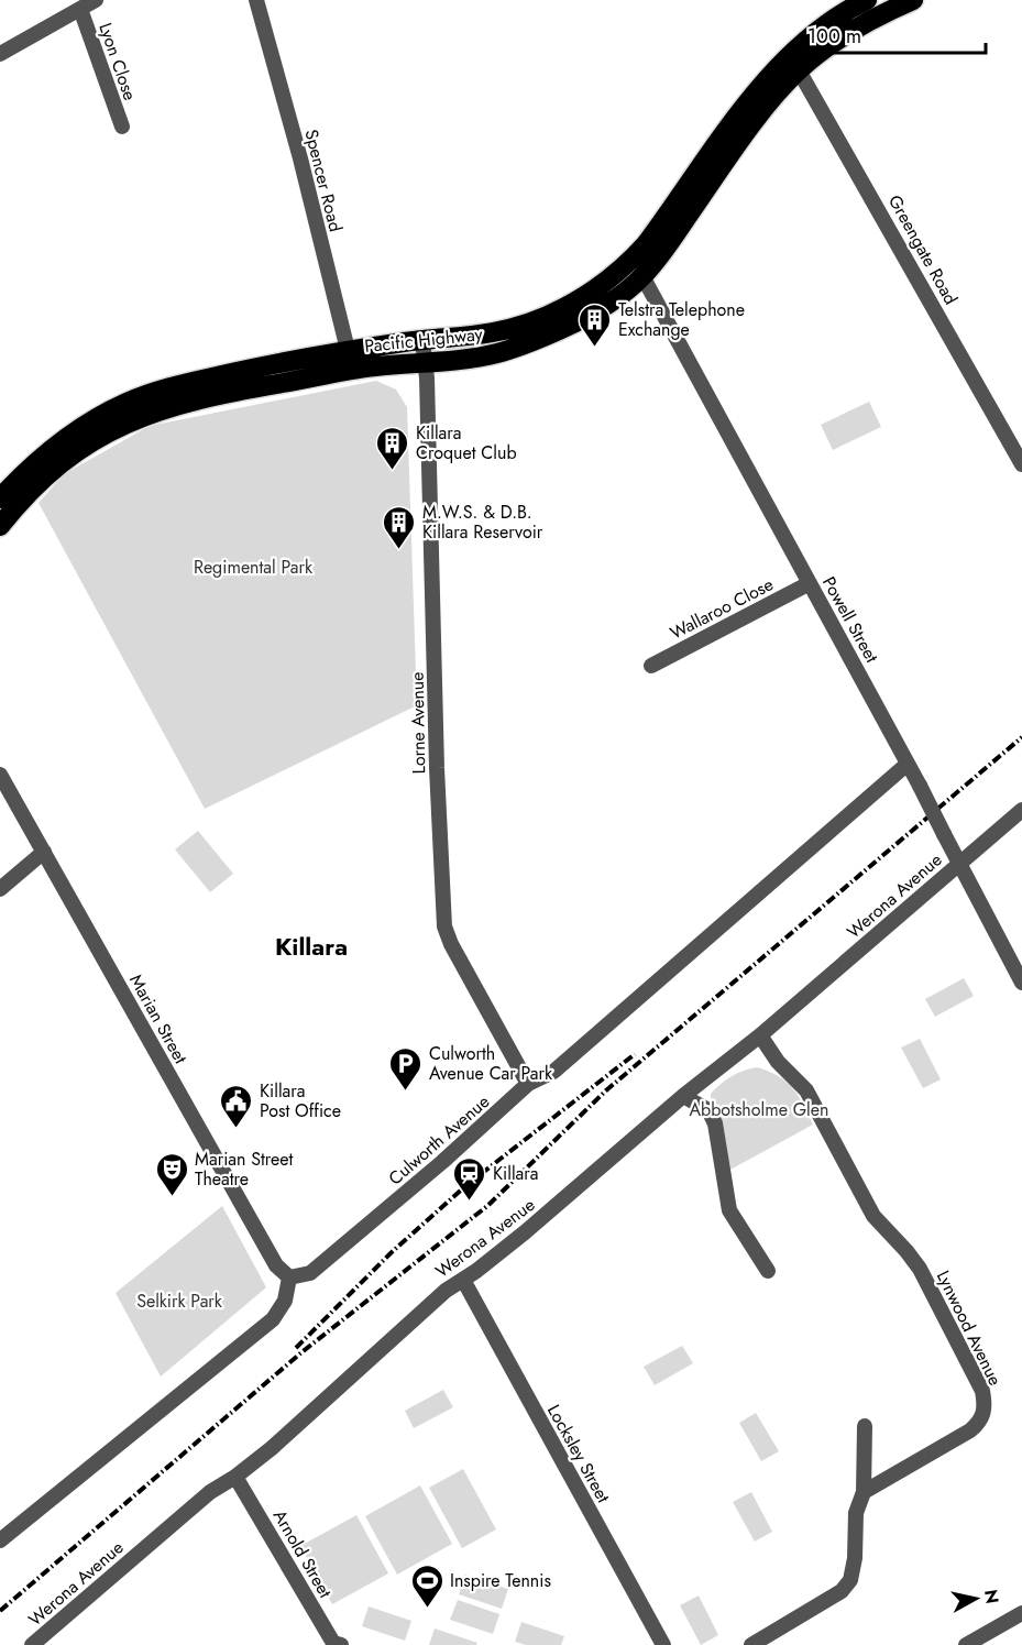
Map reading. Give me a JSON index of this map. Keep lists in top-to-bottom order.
{
  "streets": {
    "highway": ["Pacific Highway"],
    "street": [
      "Lyon Close",
      "Spencer Road",
      "Greengate Road",
      "Wallaroo Close",
      "Powell Street",
      "Lorne Avenue",
      "Werona Avenue",
      "Marian Street",
      "Culworth Avenue",
      "Lynwood Avenue",
      "Locksley Street",
      "Arnold Street"
    ]
  },
  "crossings": [
    ["Spencer Road", "Pacific Highway"],
    ["Greengate Road", "Pacific Highway"],
    ["Pacific Highway", "Powell Street"],
    ["Pacific Highway", "Lorne Avenue"],
    ["Wallaroo Close", "Powell Street"],
    ["Powell Street", "Werona Avenue"],
    ["Powell Street", "Culworth Avenue"],
    ["Lorne Avenue", "Culworth Avenue"],
    ["Werona Avenue", "Lynwood Avenue"],
    ["Werona Avenue", "Locksley Street"],
    ["Werona Avenue", "Arnold Street"],
    ["Marian Street", "Culworth Avenue"]
  ],
  "districts": ["Killara"],
  "parks": ["Regimental Park", "Abbotsholme Glen", "Selkirk Park"],
  "places": {
    "building": ["Telstra Telephone Exchange", "Killara Croquet Club", "M.W.S. & D.B. Killara Reservoir"],
    "parking": ["Culworth Avenue Car Park"],
    "public building": ["Killara Post Office"],
    "theatre": ["Marian Street Theatre"],
    "station": ["Killara"],
    "sports": ["Inspire Tennis"]
  },
  "scale_bar": "100 m",
  "north": "right"
}
